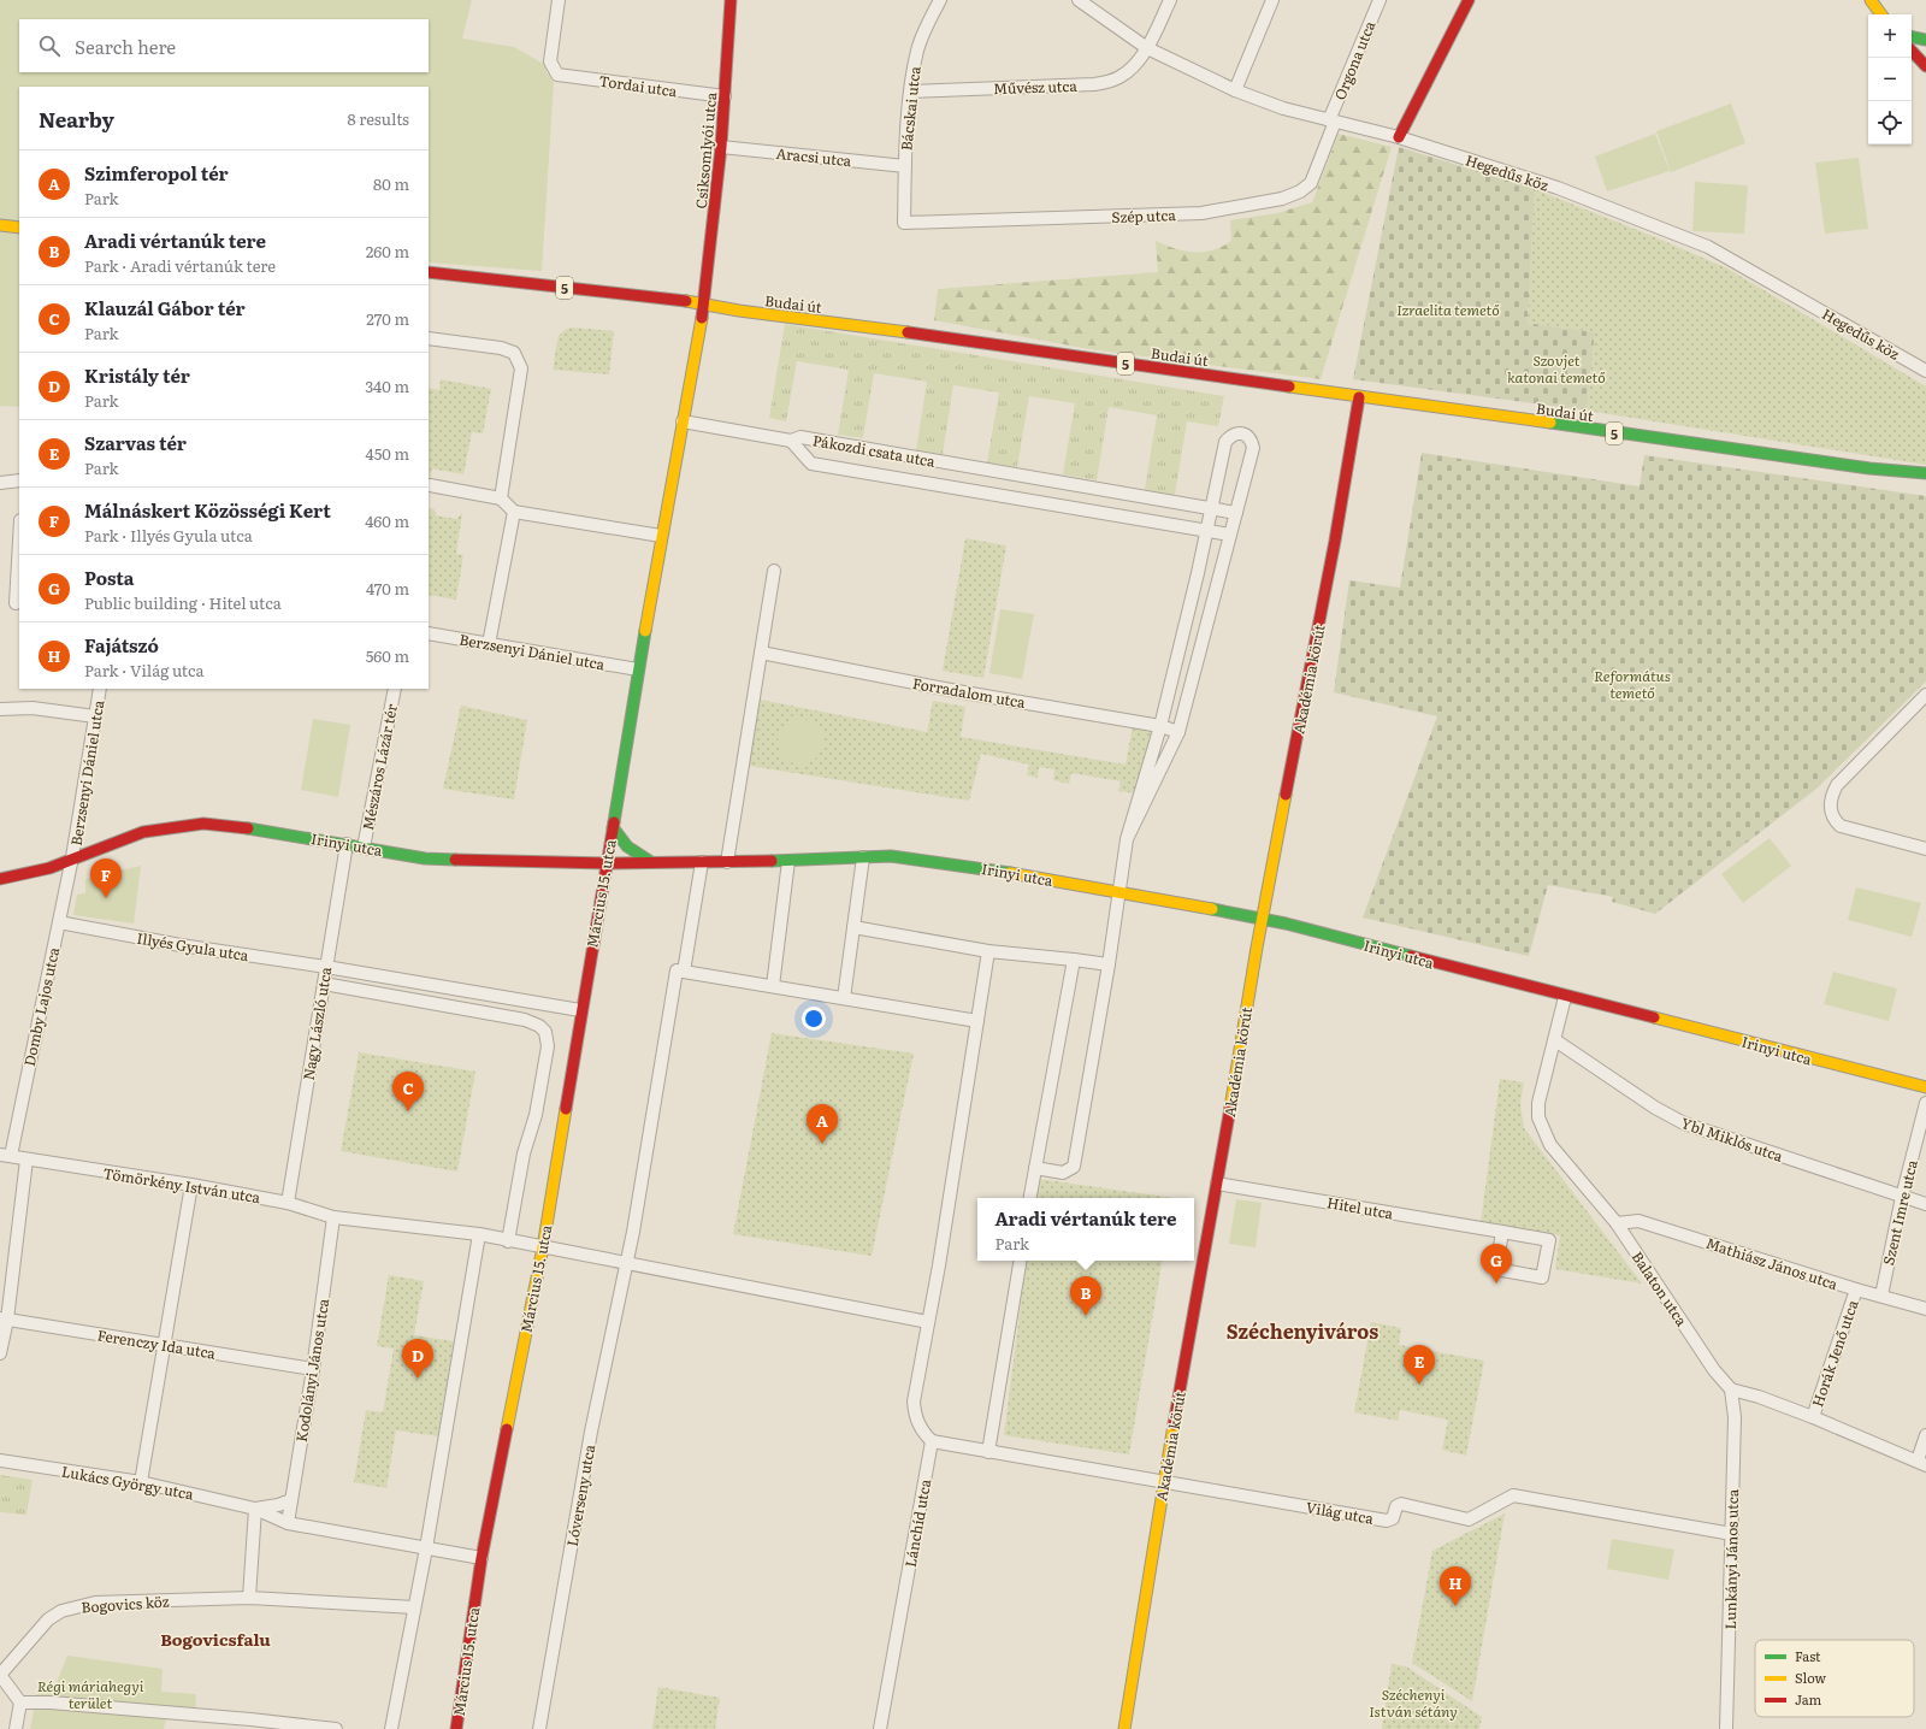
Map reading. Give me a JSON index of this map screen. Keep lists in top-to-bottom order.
{
  "streets": {
    "street": [
      "Orgona utca",
      "Tordai utca",
      "Művész utca",
      "Bácskai utca",
      "Csíksomlyói utca",
      "Aracsi utca",
      "Hegedűs köz",
      "Szép utca",
      "5",
      "Budai út",
      "Pákozdi csata utca",
      "Berzsenyi Dániel utca",
      "Akadémia körút",
      "Forradalom utca",
      "Mészáros Lázár tér",
      "Irinyi utca",
      "Március 15. utca",
      "Illyés Gyula utca",
      "Domby Lajos utca",
      "Nagy László utca",
      "Ybl Miklós utca",
      "Tömörkény István utca",
      "Hitel utca",
      "Szent Imre utca",
      "Mathiász János utca",
      "Balaton utca",
      "Ferenczy Ida utca",
      "Horák Jenő utca",
      "Kodolányi János utca",
      "Lukács György utca",
      "Lóverseny utca",
      "Világ utca",
      "Lánchíd utca",
      "Lunkányi János utca",
      "Bogovics köz"
    ]
  },
  "crossings": [
    ["Orgona utca", "Hegedűs köz"],
    ["Orgona utca", "Szép utca"],
    ["Tordai utca", "Csíksomlyói utca"],
    ["Művész utca", "Bácskai utca"],
    ["Művész utca", "Hegedűs köz"],
    ["Bácskai utca", "Aracsi utca"],
    ["Bácskai utca", "Szép utca"],
    ["Csíksomlyói utca", "Aracsi utca"],
    ["Csíksomlyói utca", "Budai út"],
    ["Csíksomlyói utca", "Március 15. utca"],
    ["Hegedűs köz", "Szép utca"],
    ["Budai út", "Akadémia körút"],
    ["Budai út", "Március 15. utca"],
    ["Berzsenyi Dániel utca", "Irinyi utca"],
    ["Berzsenyi Dániel utca", "Március 15. utca"],
    ["Berzsenyi Dániel utca", "Domby Lajos utca"],
    ["Akadémia körút", "Irinyi utca"],
    ["Akadémia körút", "Hitel utca"],
    ["Akadémia körút", "Világ utca"],
    ["Mészáros Lázár tér", "Irinyi utca"],
    ["Irinyi utca", "Március 15. utca"],
    ["Irinyi utca", "Domby Lajos utca"],
    ["Irinyi utca", "Nagy László utca"],
    ["Irinyi utca", "Balaton utca"],
    ["Március 15. utca", "Illyés Gyula utca"],
    ["Március 15. utca", "Tömörkény István utca"],
    ["Március 15. utca", "Lukács György utca"],
    ["Illyés Gyula utca", "Domby Lajos utca"],
    ["Illyés Gyula utca", "Nagy László utca"],
    ["Domby Lajos utca", "Tömörkény István utca"],
    ["Nagy László utca", "Tömörkény István utca"],
    ["Ybl Miklós utca", "Szent Imre utca"],
    ["Ybl Miklós utca", "Balaton utca"],
    ["Tömörkény István utca", "Kodolányi János utca"],
    ["Tömörkény István utca", "Lóverseny utca"],
    ["Szent Imre utca", "Mathiász János utca"],
    ["Mathiász János utca", "Balaton utca"],
    ["Mathiász János utca", "Horák Jenő utca"],
    ["Balaton utca", "Lunkányi János utca"],
    ["Ferenczy Ida utca", "Kodolányi János utca"],
    ["Kodolányi János utca", "Lukács György utca"],
    ["Világ utca", "Lánchíd utca"],
    ["Világ utca", "Lunkányi János utca"]
  ],
  "districts": ["Széchenyiváros", "Bogovicsfalu"],
  "parks": [
    "Izraelita temető",
    "Szovjet katonai temető",
    "Református temető",
    "Régi máriahegyi terület",
    "Széchenyi István sétány"
  ],
  "legend": ["Fast", "Slow", "Jam"],
  "page": {
    "map_buttons": ["+", "−"],
    "search": "Search here",
    "heading": ["Nearby", "8 results"],
    "list": [
      {
        "mark": "A",
        "name": "Szimferopol tér",
        "note": "Park",
        "value": "80 m"
      },
      {
        "mark": "B",
        "name": "Aradi vértanúk tere",
        "note": "Park · Aradi vértanúk tere",
        "value": "260 m"
      },
      {
        "mark": "C",
        "name": "Klauzál Gábor tér",
        "note": "Park",
        "value": "270 m"
      },
      {
        "mark": "D",
        "name": "Kristály tér",
        "note": "Park",
        "value": "340 m"
      },
      {
        "mark": "E",
        "name": "Szarvas tér",
        "note": "Park",
        "value": "450 m"
      },
      {
        "mark": "F",
        "name": "Málnáskert Közösségi Kert",
        "note": "Park · Illyés Gyula utca",
        "value": "460 m"
      },
      {
        "mark": "G",
        "name": "Posta",
        "note": "Public building · Hitel utca",
        "value": "470 m"
      },
      {
        "mark": "H",
        "name": "Fajátszó",
        "note": "Park · Világ utca",
        "value": "560 m"
      }
    ],
    "pins": [
      "F",
      "C",
      "A",
      "G",
      "B",
      "D",
      "E",
      "H"
    ],
    "popup": ["Aradi vértanúk tere", "Park"]
  }
}
